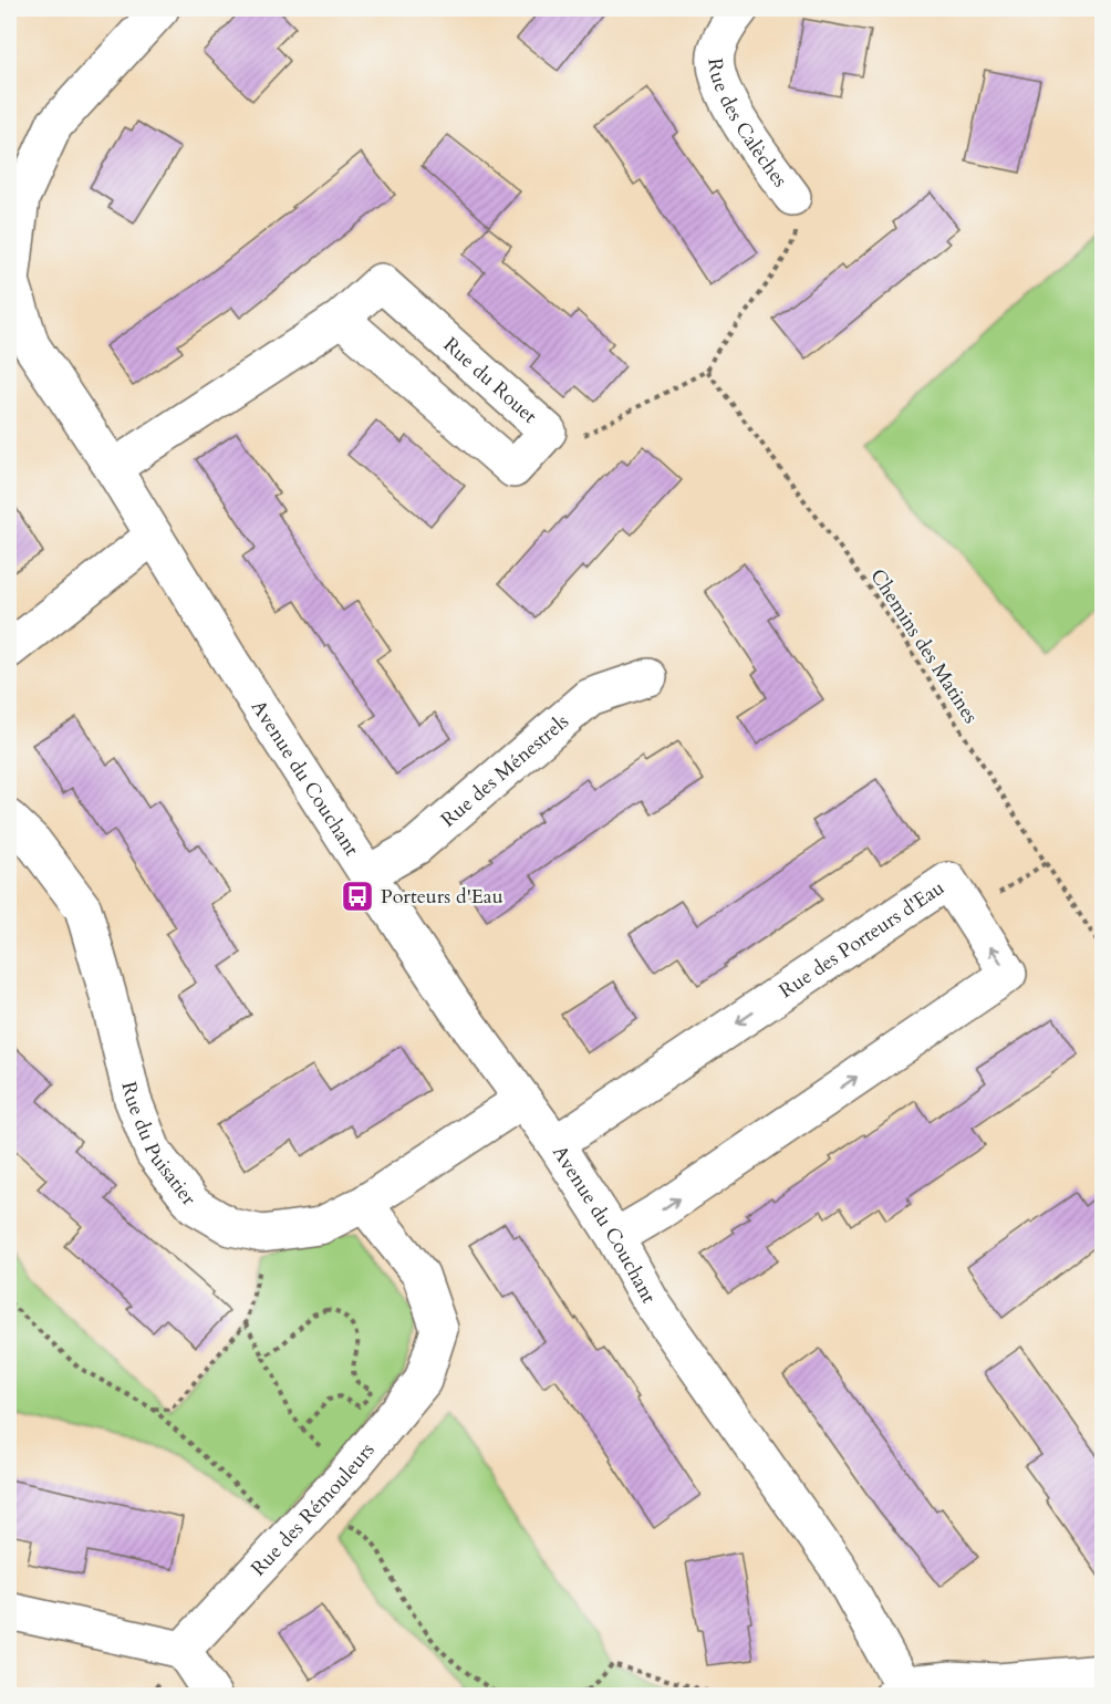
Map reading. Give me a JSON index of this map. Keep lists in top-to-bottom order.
{
  "streets": {
    "street": [
      "Rue des Calèches",
      "Rue du Rouet",
      "Rue des Ménestrels",
      "Avenue du Couchant",
      "Rue des Porteurs d'Eau",
      "Rue du Puisatier",
      "Rue des Rémouleurs"
    ],
    "path": ["Chemins des Matines"]
  },
  "crossings": [
    ["Rue du Rouet", "Avenue du Couchant"],
    ["Rue des Ménestrels", "Avenue du Couchant"],
    ["Avenue du Couchant", "Rue des Porteurs d'Eau"],
    ["Avenue du Couchant", "Rue du Puisatier"],
    ["Rue du Puisatier", "Rue des Rémouleurs"]
  ],
  "places": {
    "bus stop": ["Porteurs d'Eau"]
  }
}
